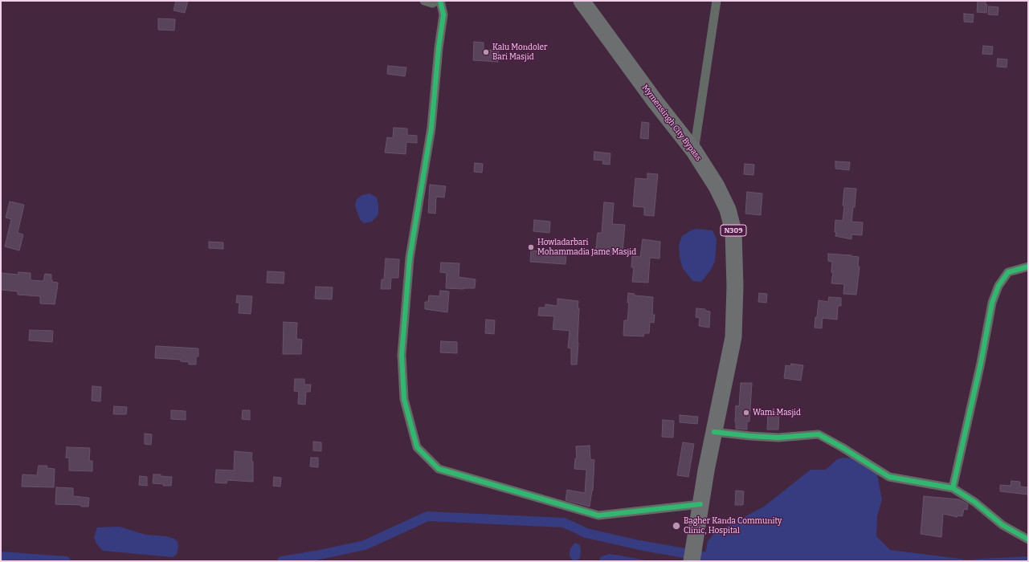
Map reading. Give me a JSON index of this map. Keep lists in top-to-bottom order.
{
  "streets": {
    "highway": ["Mymensingh City Bypass", "N309"]
  },
  "places": [
    "Kalu Mondoler Bari Masjid",
    "Howladarbari Mohammadia Jame Masjid",
    "Wami Masjid",
    "Bagher Kanda Community Clinic, Hospital"
  ]
}
